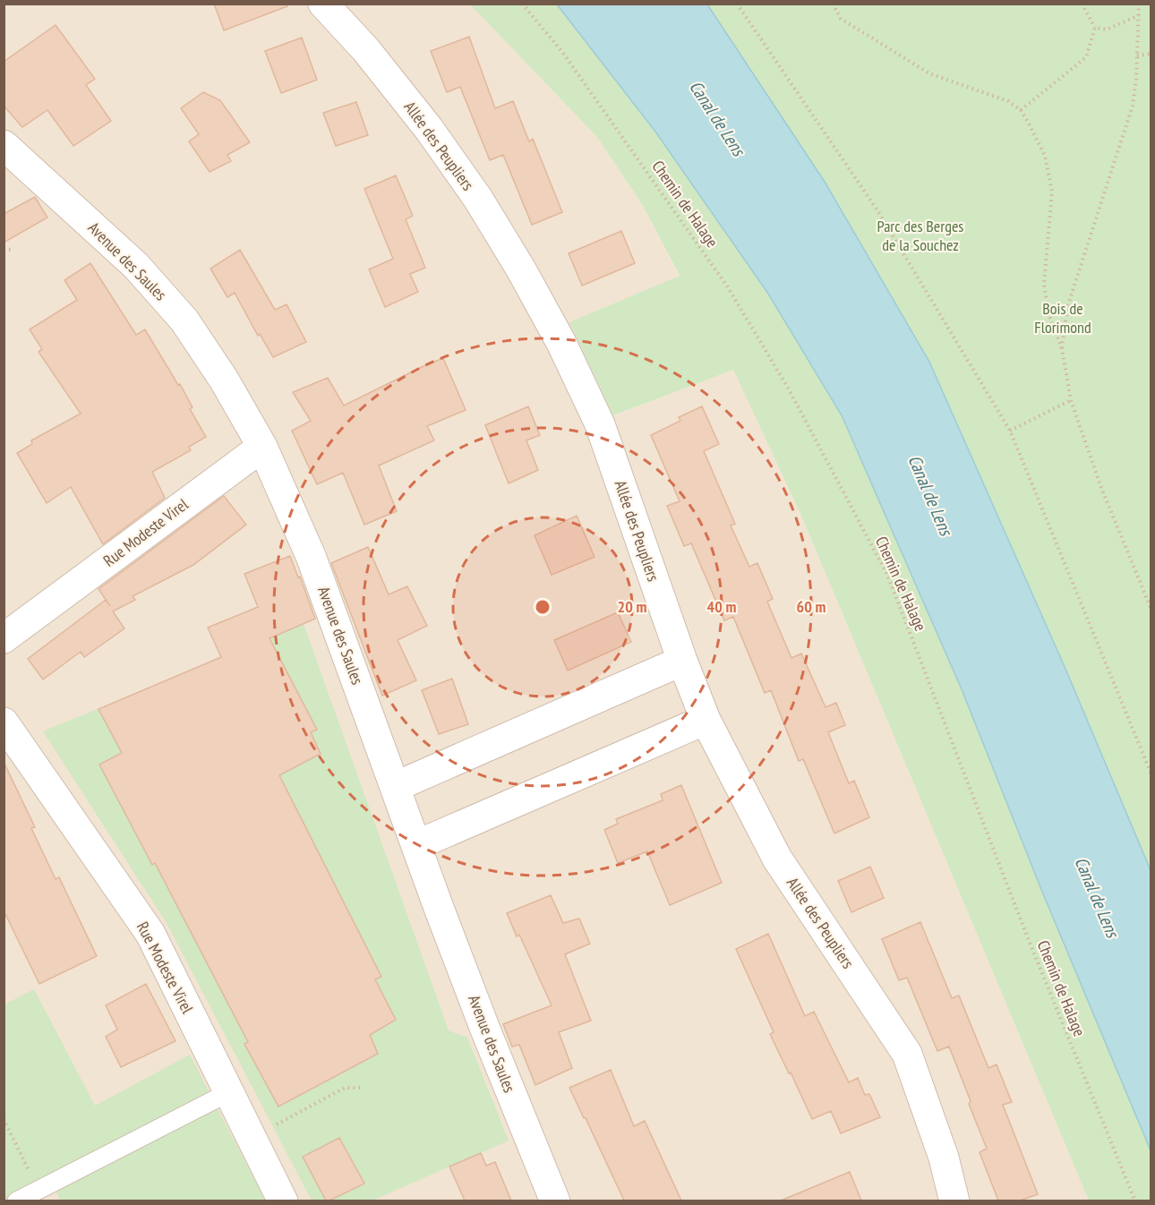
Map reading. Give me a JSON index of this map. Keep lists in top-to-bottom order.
{
  "streets": {
    "street": ["Allée des Peupliers", "Avenue des Saules", "Rue Modeste Virel"],
    "path": ["Chemin de Halage"]
  },
  "crossings": [
    ["Avenue des Saules", "Rue Modeste Virel"]
  ],
  "water": ["Canal de Lens"],
  "parks": ["Parc des Berges de la Souchez", "Bois de Florimond"],
  "rings": ["20 m", "40 m", "60 m"]
}
